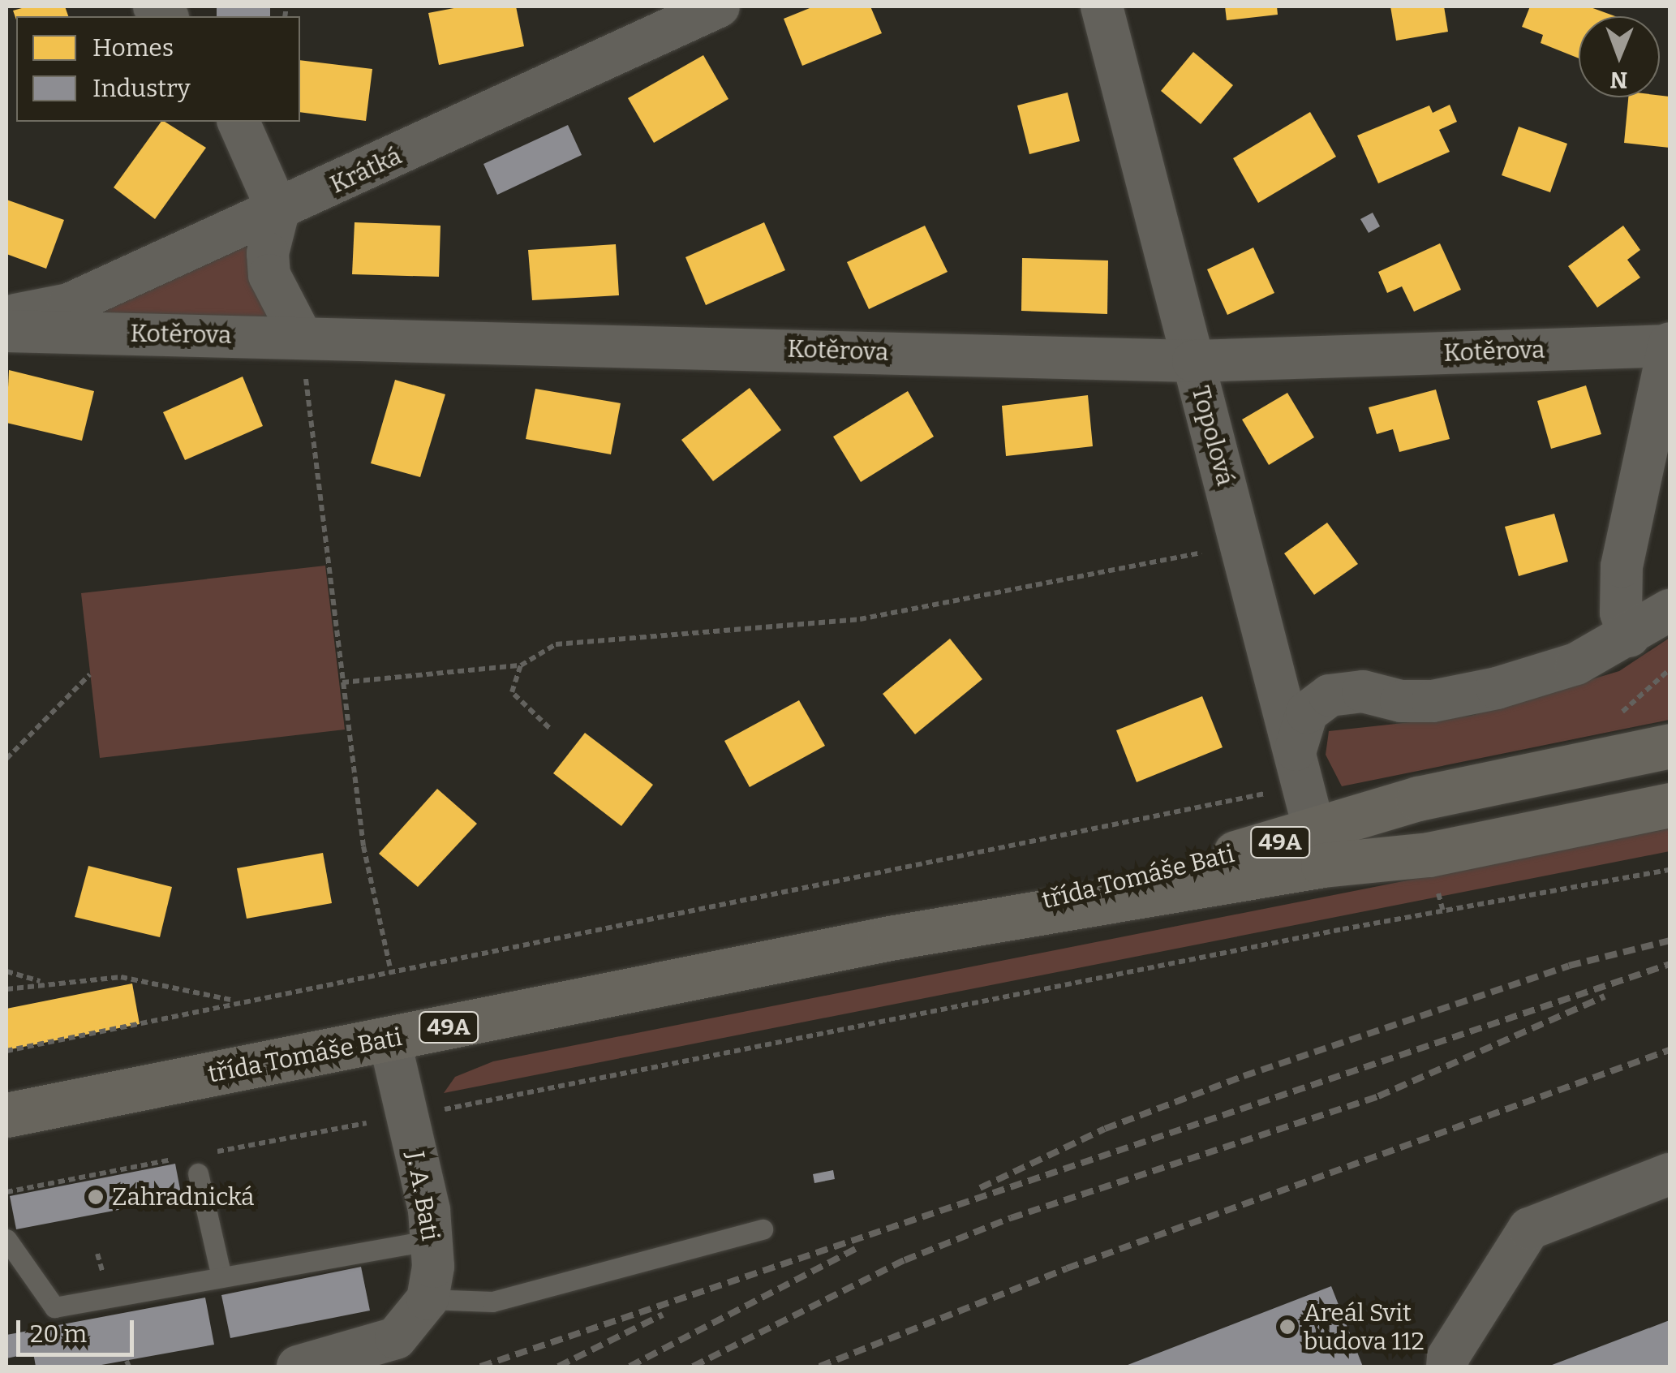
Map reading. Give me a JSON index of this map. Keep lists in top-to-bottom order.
{
  "streets": {
    "main road": ["49A", "třída Tomáše Bati"],
    "street": [
      "Krátká",
      "Kotěrova",
      "Topolová",
      "J. A. Bati"
    ]
  },
  "crossings": [
    ["Kotěrova", "Topolová"],
    ["Topolová", "třída Tomáše Bati"],
    ["třída Tomáše Bati", "J. A. Bati"]
  ],
  "places": ["Zahradnická", "Areál Svit budova 112"],
  "legend": ["Homes", "Industry"],
  "scale_bar": "20 m",
  "north": "bottom"
}
